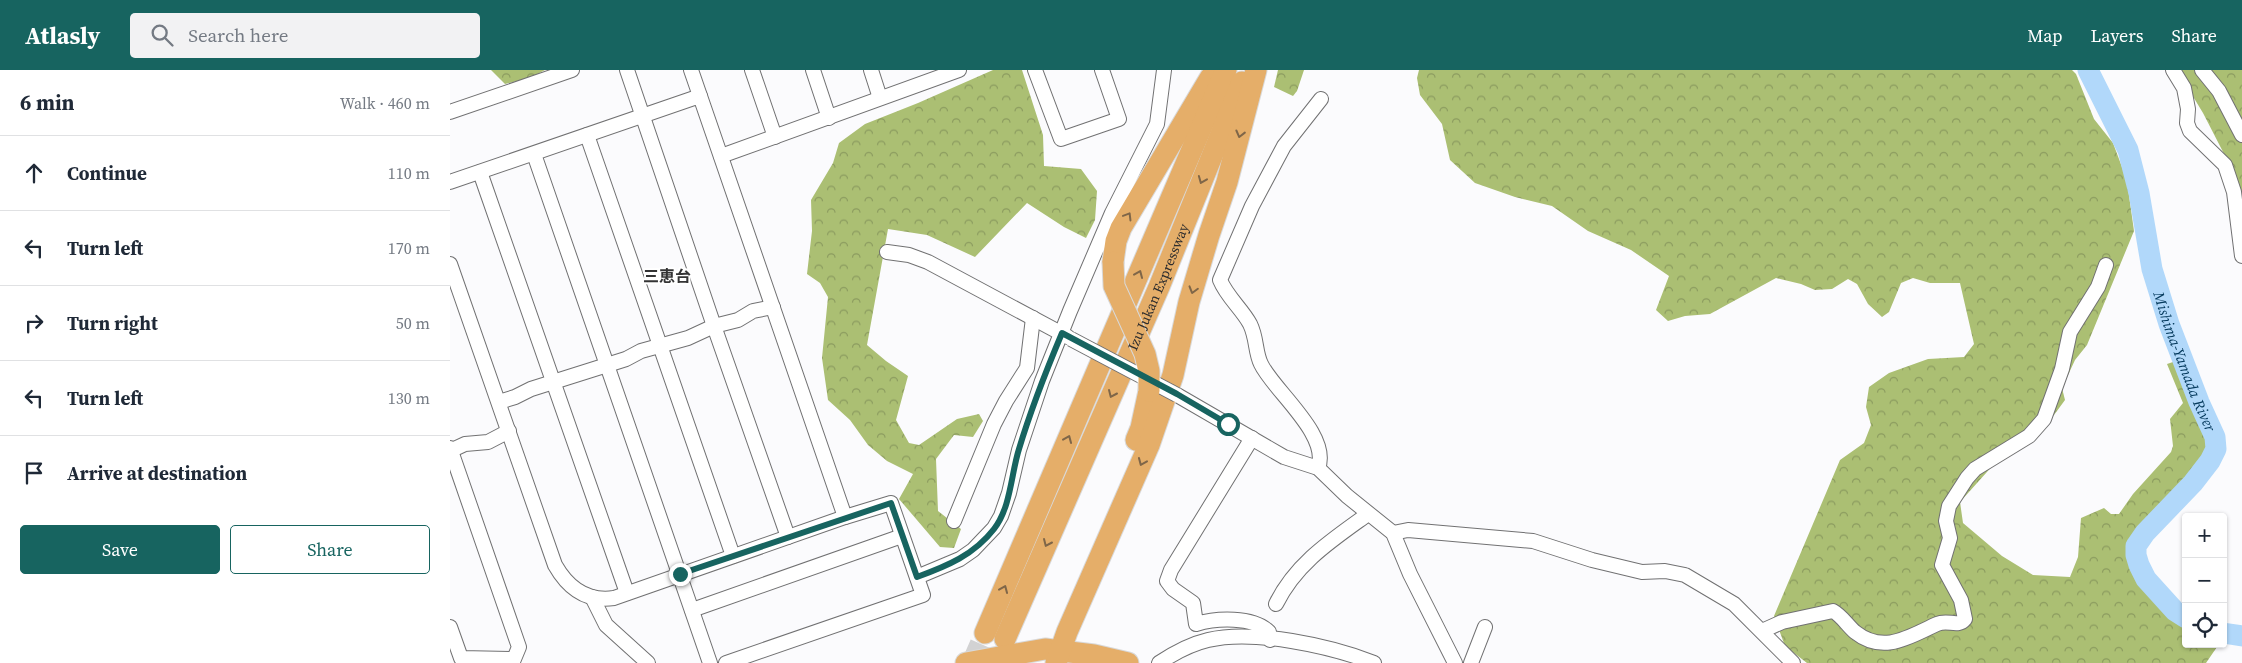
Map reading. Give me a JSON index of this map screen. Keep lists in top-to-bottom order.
{
  "streets": {
    "highway": ["Izu Jukan Expressway"]
  },
  "districts": ["三恵台"],
  "water": ["Mishima-Yamada River"],
  "page": {
    "header": "Atlasly",
    "search": "Search here",
    "nav": ["Map", "Layers", "Share"],
    "heading": ["6 min", "Walk · 460 m"],
    "list": [
      ["Continue", "110 m"],
      ["Turn left", "170 m"],
      ["Turn right", "50 m"],
      ["Turn left", "130 m"],
      "Arrive at destination"
    ],
    "buttons": ["Save", "Share"],
    "map_buttons": ["+", "−"]
  }
}
